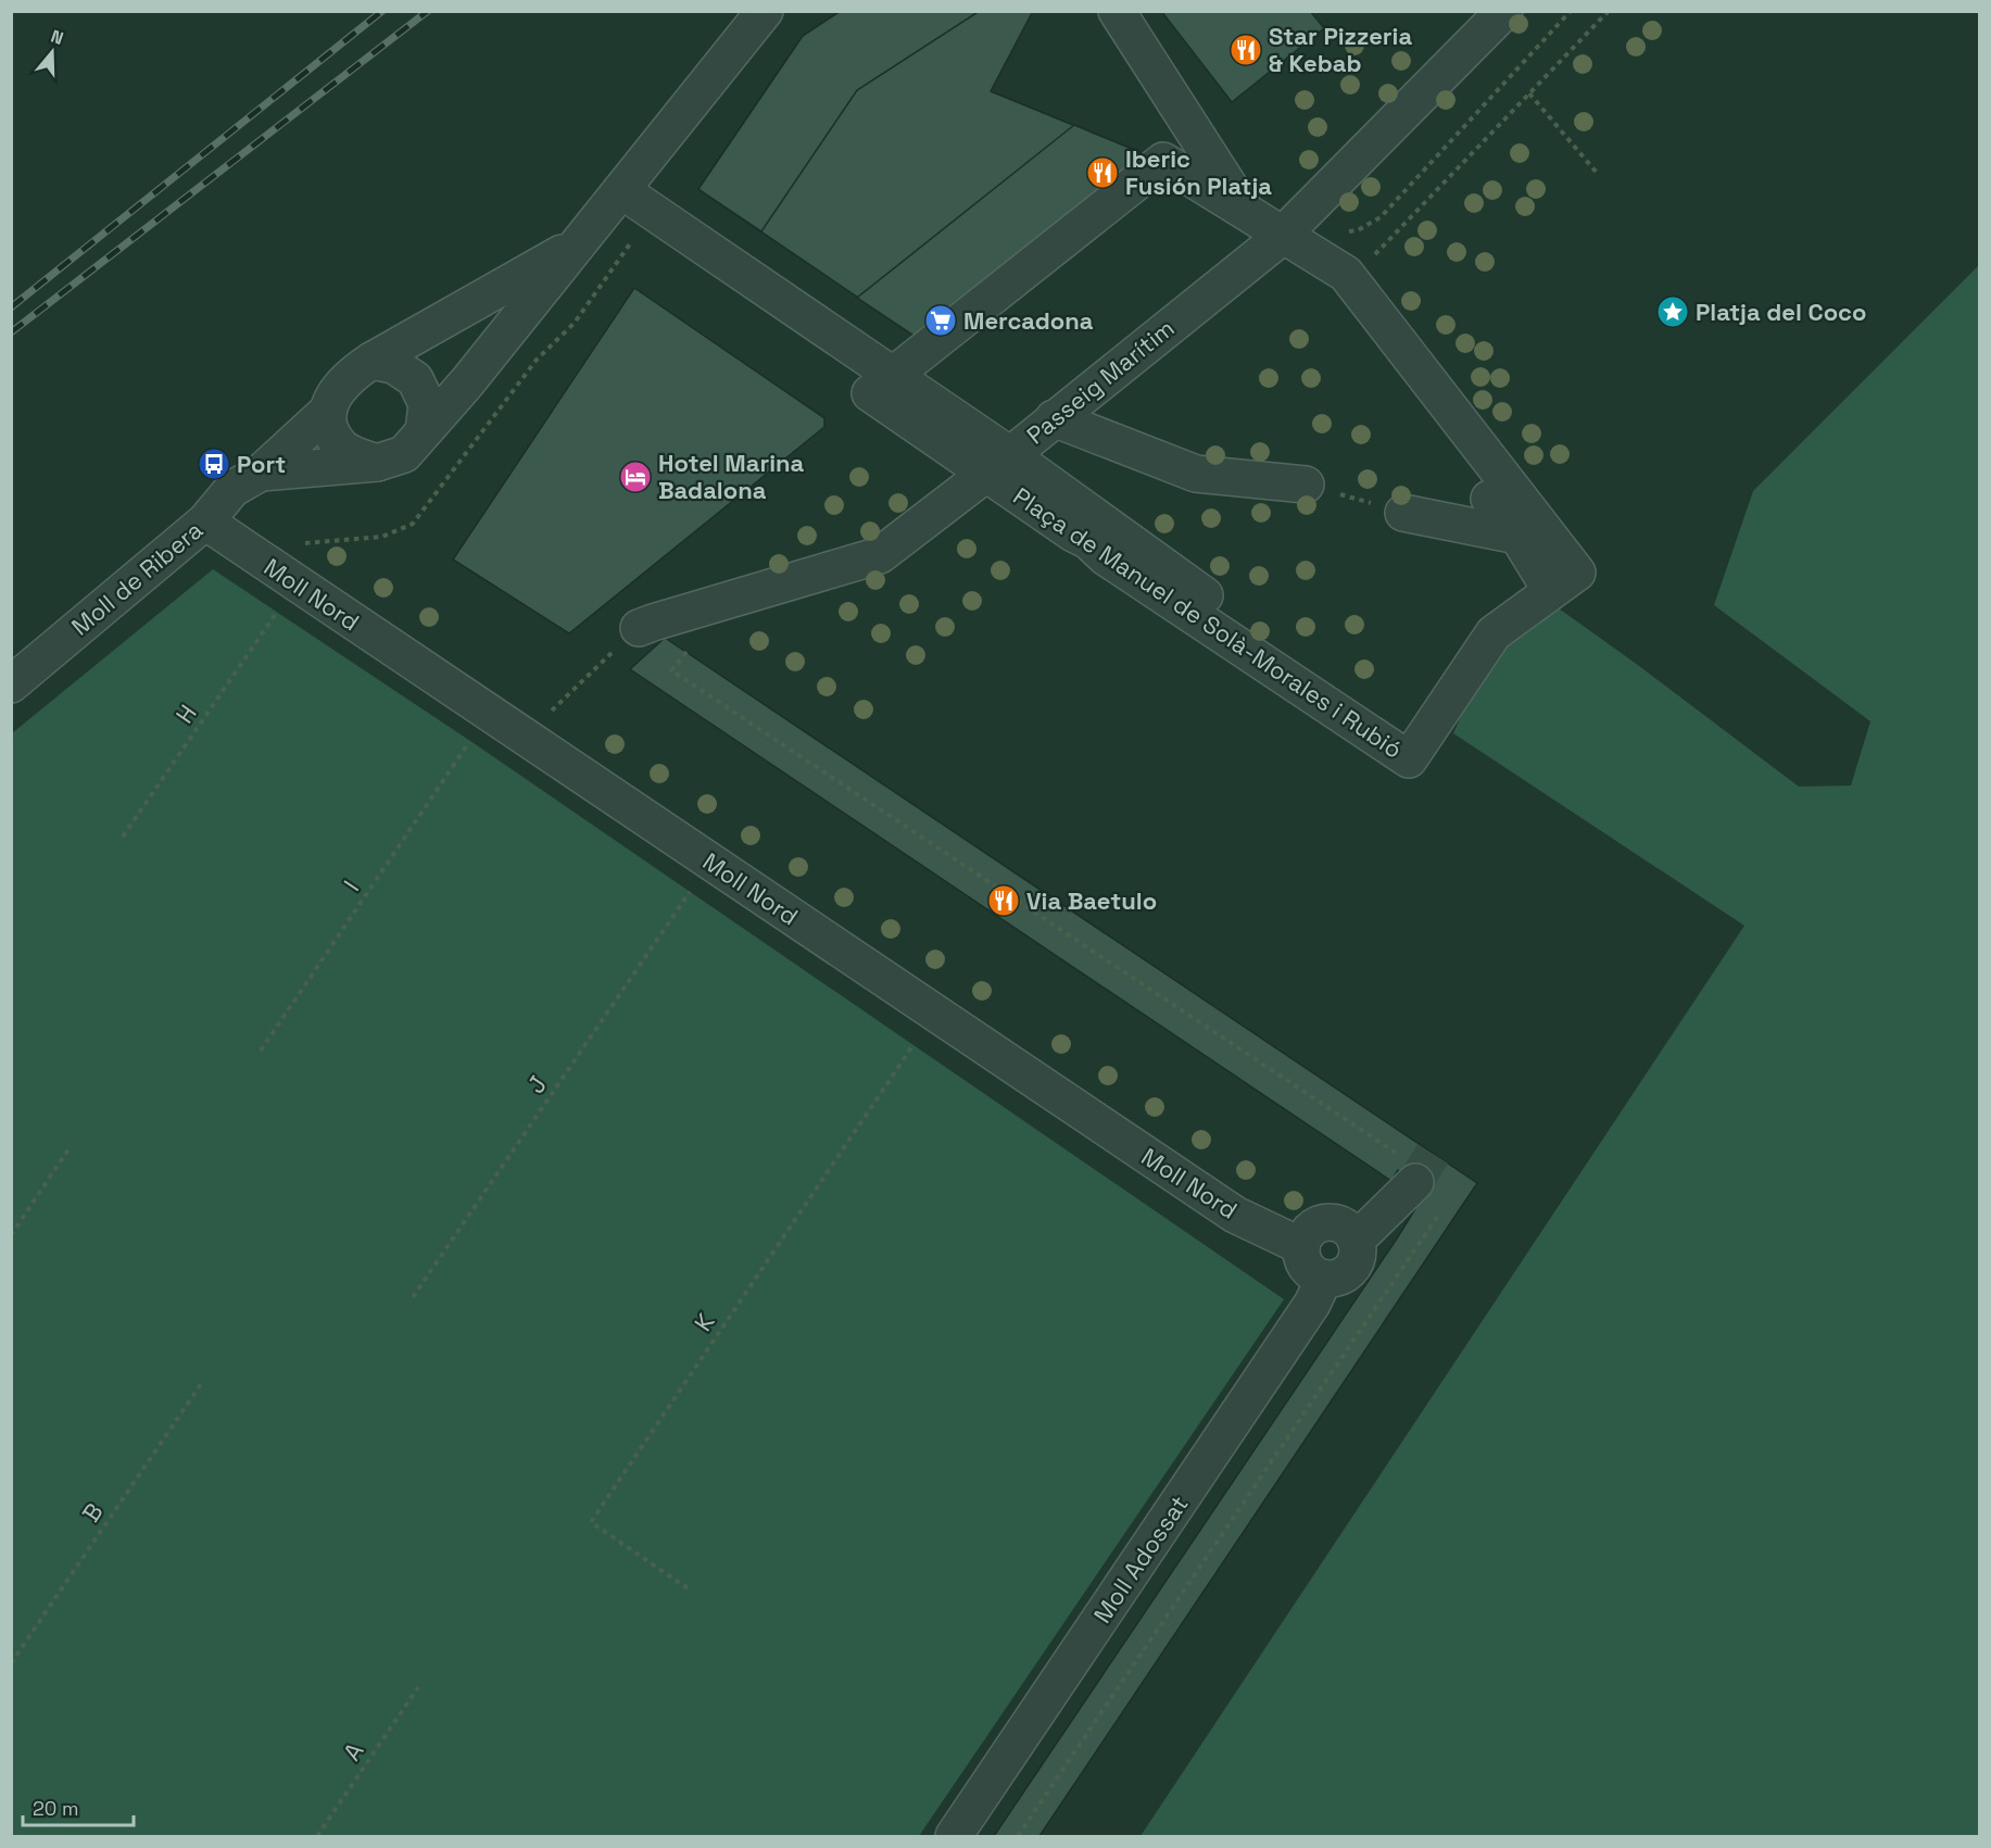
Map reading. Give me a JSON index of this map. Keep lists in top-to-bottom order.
{
  "streets": {
    "street": [
      "Passeig Marítim",
      "Moll de Ribera",
      "Moll Nord",
      "Plaça de Manuel de Solà-Morales i Rubió",
      "Moll Adossat"
    ],
    "path": [
      "H",
      "I",
      "J",
      "K",
      "B",
      "A"
    ]
  },
  "crossings": [
    ["Passeig Marítim", "Plaça de Manuel de Solà-Morales i Rubió"],
    ["Moll de Ribera", "Moll Nord"],
    ["Moll Nord", "Moll Adossat"]
  ],
  "places": {
    "restaurant": ["Star Pizzeria & Kebab", "Iberic Fusión Platja", "Via Baetulo"],
    "place": ["Platja del Coco"],
    "supermarket": ["Mercadona"],
    "bus stop": ["Port"],
    "hotel": ["Hotel Marina Badalona"]
  },
  "scale_bar": "20 m",
  "north": "top"
}
